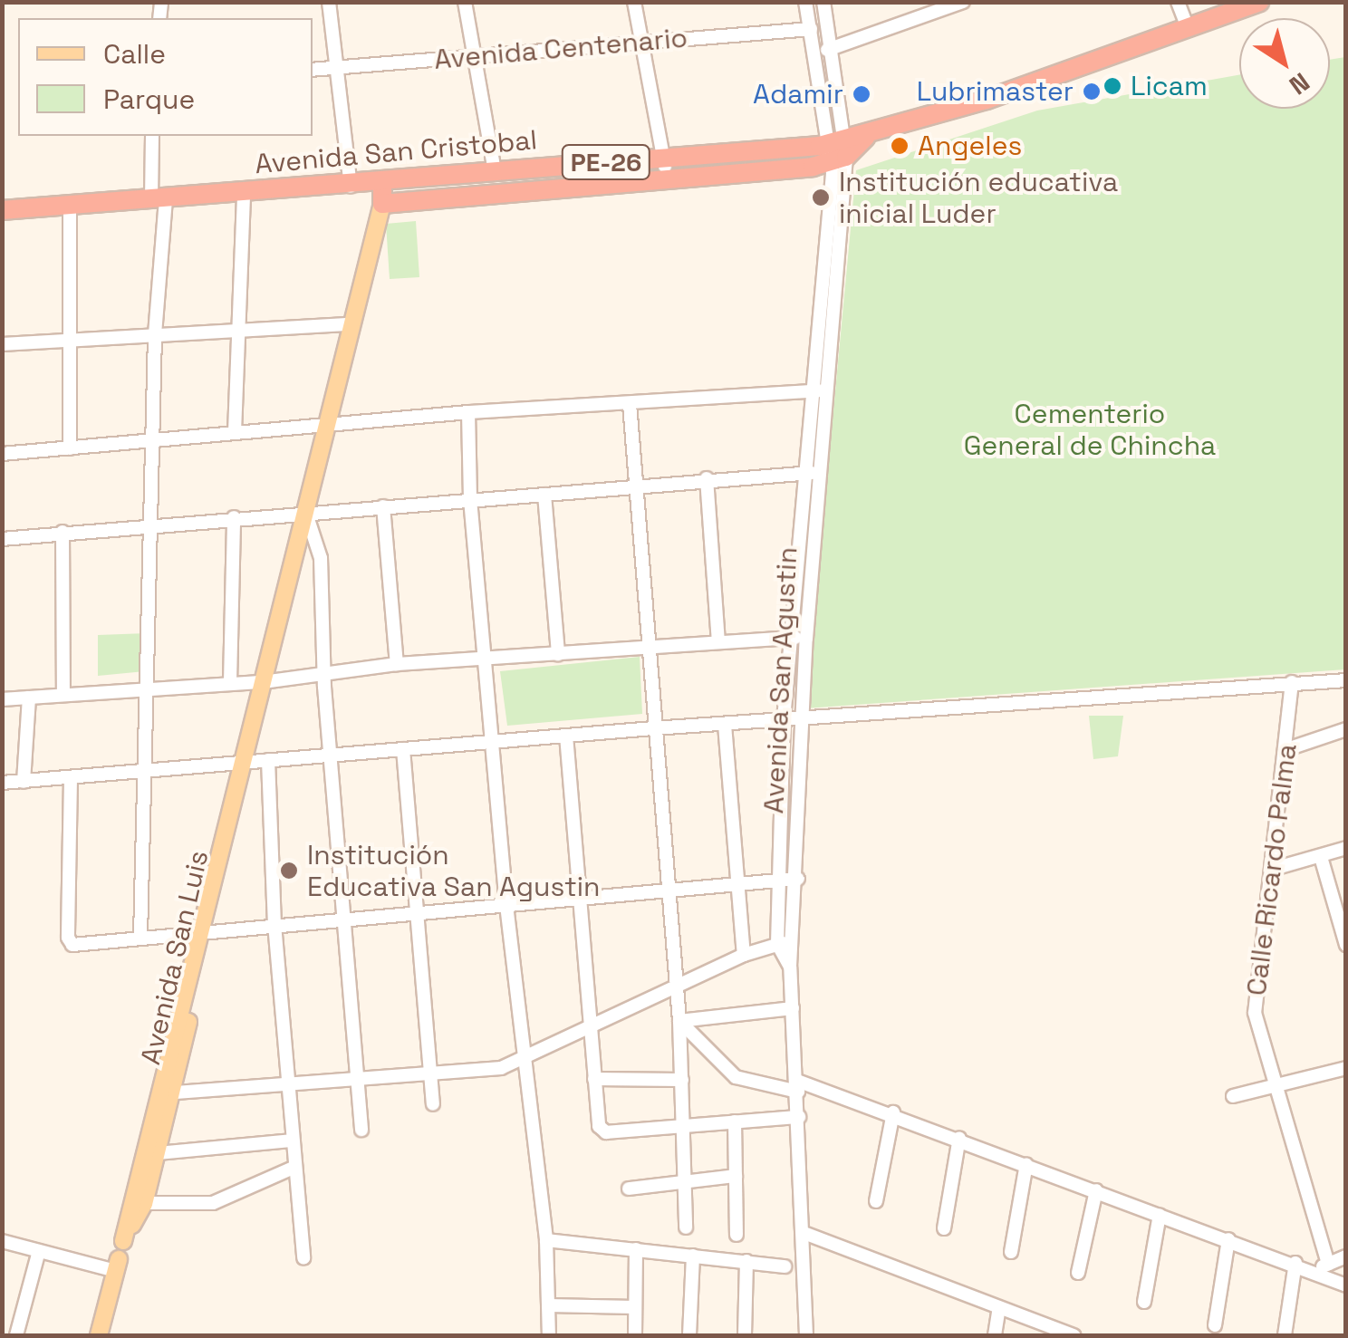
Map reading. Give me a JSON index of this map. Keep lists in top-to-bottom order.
{
  "streets": {
    "highway": ["Avenida San Cristobal", "PE-26"],
    "main road": ["Avenida San Luis"],
    "street": ["Avenida Centenario", "Avenida San Agustin", "Calle Ricardo Palma"]
  },
  "crossings": [
    ["Avenida San Cristobal", "Avenida San Agustin"],
    ["Avenida San Cristobal", "Avenida San Luis"]
  ],
  "parks": ["Cementerio General de Chincha"],
  "places": [
    "Licam",
    "Lubrimaster",
    "Adamir",
    "Angeles",
    "Institución educativa inicial Luder",
    "Institución Educativa San Agustin"
  ],
  "legend": ["Calle", "Parque"],
  "north": "bottom right"
}
